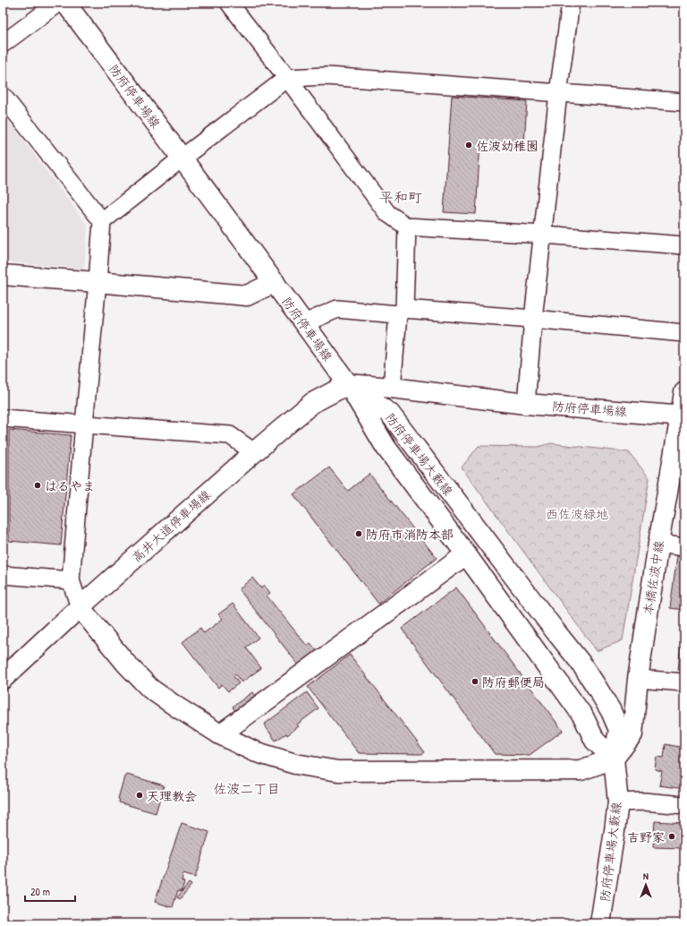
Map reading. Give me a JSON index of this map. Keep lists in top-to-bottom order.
{
  "streets": {
    "main road": [
      "防府停車場線",
      "防府停車場大藪線",
      "高井大道停車場線",
      "本橋佐波中線"
    ]
  },
  "crossings": [
    ["防府停車場線", "防府停車場大藪線"],
    ["防府停車場線", "高井大道停車場線"],
    ["防府停車場線", "本橋佐波中線"],
    ["防府停車場大藪線", "高井大道停車場線"],
    ["防府停車場大藪線", "本橋佐波中線"]
  ],
  "districts": ["平和町", "佐波二丁目"],
  "parks": ["西佐波緑地"],
  "places": [
    "佐波幼稚園",
    "はるやま",
    "防府市消防本部",
    "防府郵便局",
    "天理教会",
    "吉野家"
  ],
  "scale_bar": "20 m",
  "north": "top"
}
